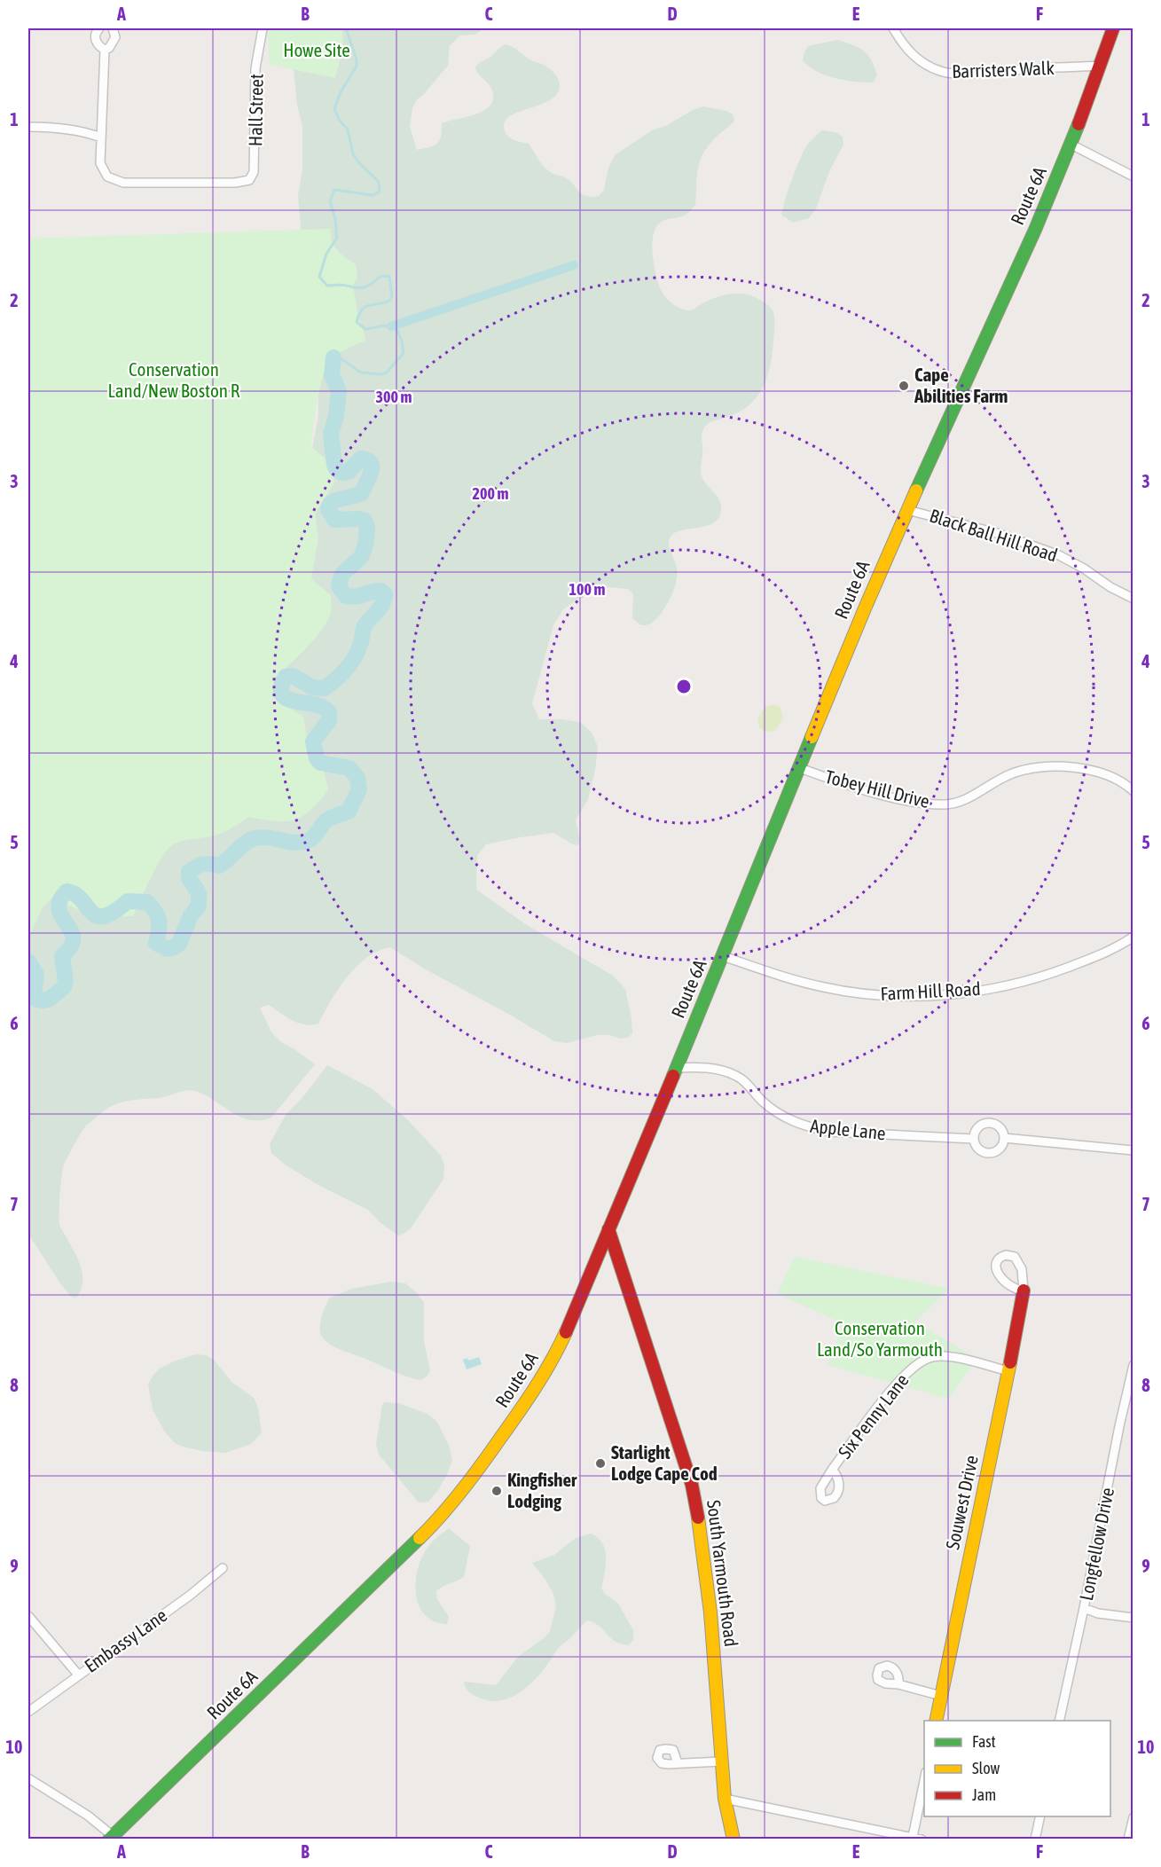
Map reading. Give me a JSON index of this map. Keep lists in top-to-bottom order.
{
  "streets": {
    "main road": ["Route 6A", "Souwest Drive", "South Yarmouth Road"],
    "street": [
      "Barristers Walk",
      "Hall Street",
      "Black Ball Hill Road",
      "Tobey Hill Drive",
      "Farm Hill Road",
      "Apple Lane",
      "Six Penny Lane",
      "Longfellow Drive",
      "Embassy Lane"
    ]
  },
  "crossings": [
    ["Barristers Walk", "Route 6A"],
    ["Route 6A", "Black Ball Hill Road"],
    ["Route 6A", "Tobey Hill Drive"],
    ["Route 6A", "Farm Hill Road"],
    ["Route 6A", "Apple Lane"],
    ["Route 6A", "South Yarmouth Road"],
    ["Six Penny Lane", "Souwest Drive"]
  ],
  "parks": ["Howe Site", "Conservation Land/New Boston R", "Conservation Land/So Yarmouth"],
  "places": ["Cape Abilities Farm", "Starlight Lodge Cape Cod", "Kingfisher Lodging"],
  "legend": ["Fast", "Slow", "Jam"],
  "grid": {
    "columns": [
      "A",
      "B",
      "C",
      "D",
      "E",
      "F"
    ],
    "rows": [
      "1",
      "2",
      "3",
      "4",
      "5",
      "6",
      "7",
      "8",
      "9",
      "10"
    ]
  },
  "rings": ["300 m", "200 m", "100 m"]
}
